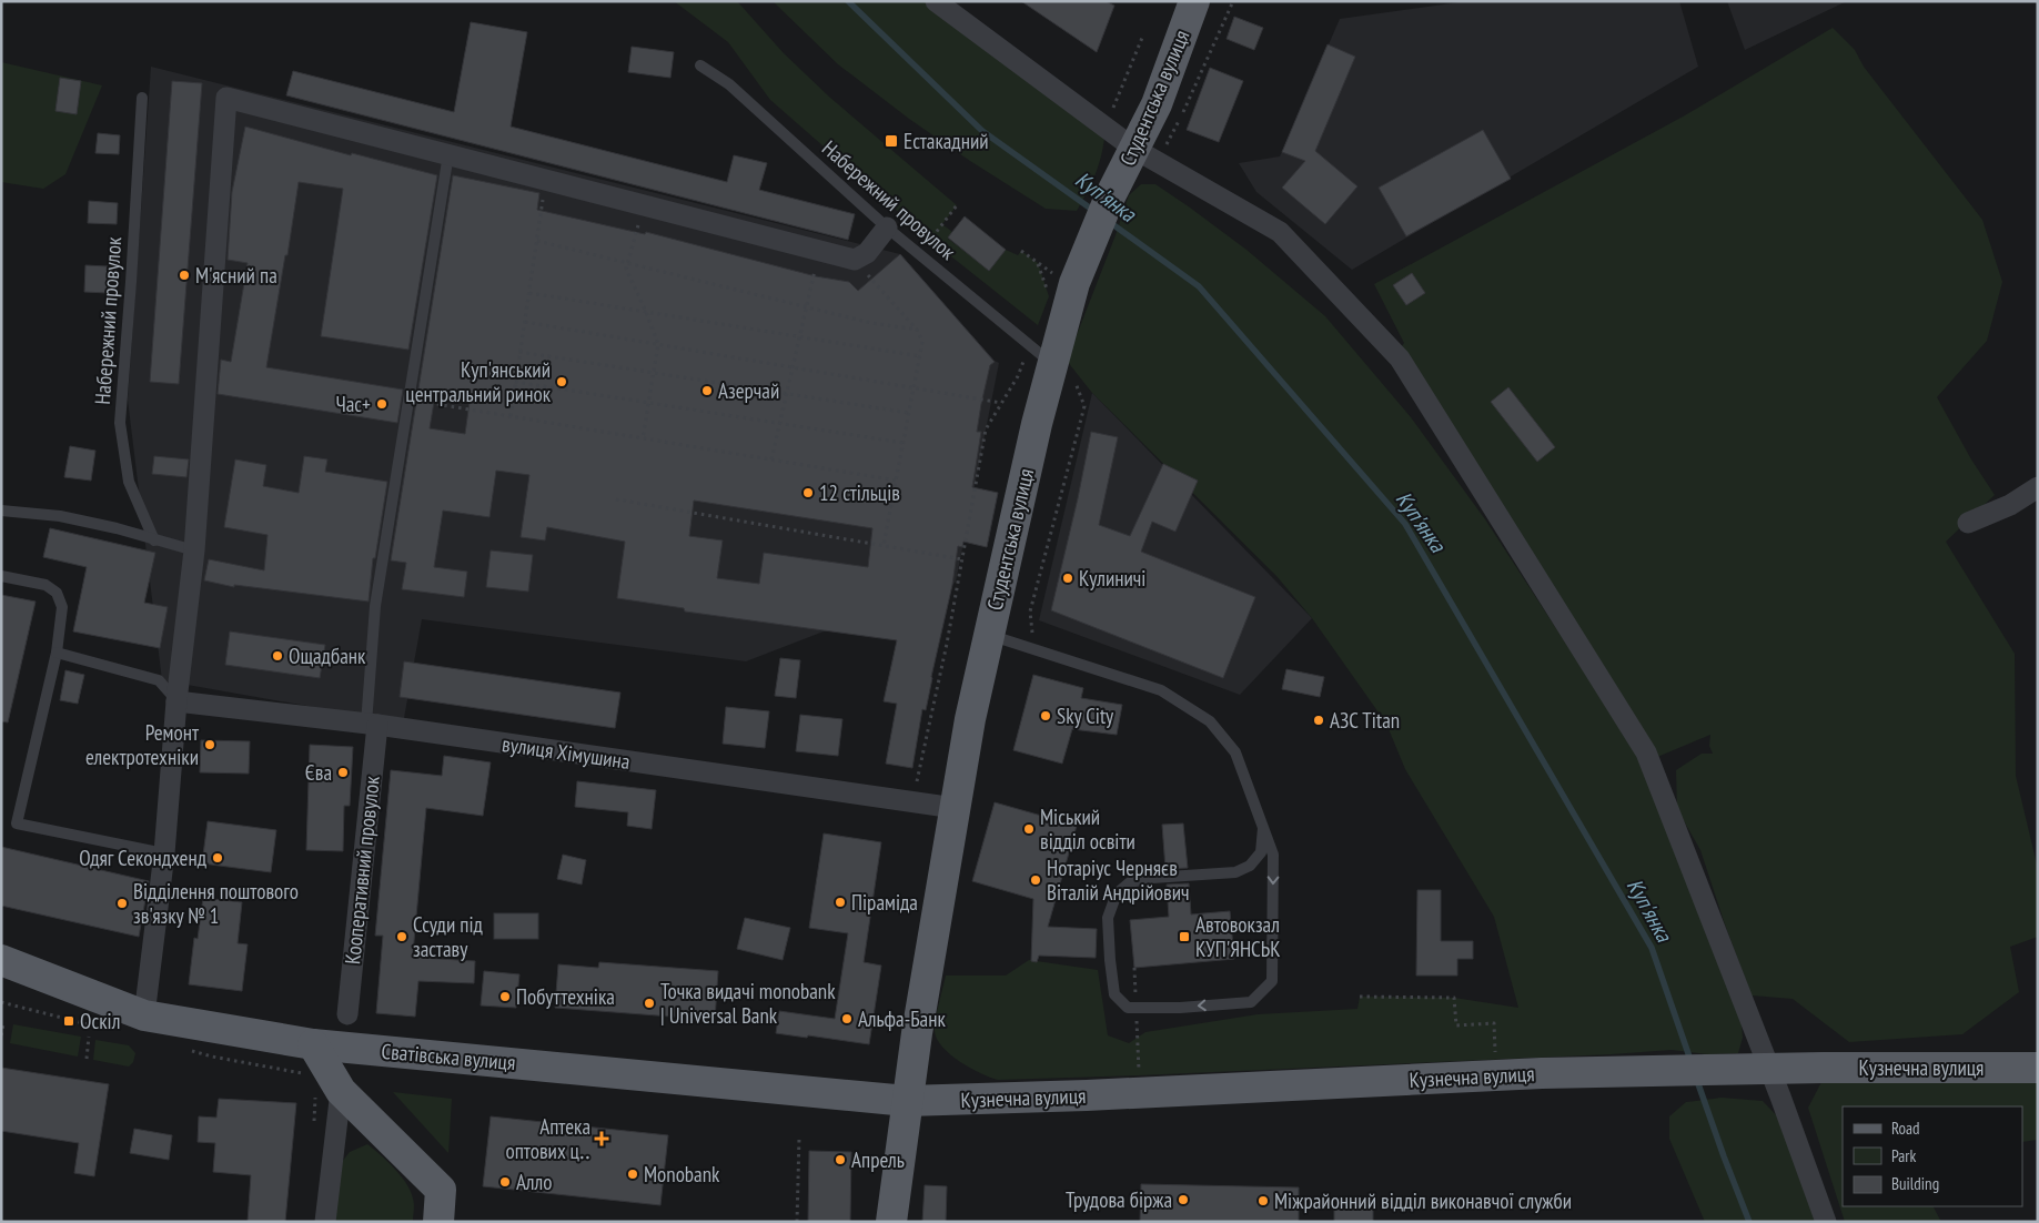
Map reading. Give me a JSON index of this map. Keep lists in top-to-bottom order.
{
  "streets": {
    "main road": ["Студентська вулиця", "Сватівська вулиця", "Кузнечна вулиця"],
    "street": ["вулиця Хімушина", "Кооперативний провулок"],
    "lane": ["Набережний провулок"]
  },
  "crossings": [
    ["Студентська вулиця", "Набережний провулок"],
    ["Студентська вулиця", "вулиця Хімушина"],
    ["Студентська вулиця", "Сватівська вулиця"],
    ["Студентська вулиця", "Кузнечна вулиця"],
    ["вулиця Хімушина", "Кооперативний провулок"],
    ["Сватівська вулиця", "Кузнечна вулиця"]
  ],
  "water": ["Куп'янка"],
  "places": {
    "transit": ["Естакадний", "Автовокзал КУП'ЯНСЬК", "Оскіл"],
    "other": [
      "М'ясний па",
      "Куп'янський центральний ринок",
      "Азерчай",
      "Час+",
      "12 стільців",
      "Кулиничі",
      "Ощадбанк",
      "Sky City",
      "АЗС Titan",
      "Ремонт електротехніки",
      "Єва",
      "Міський відділ освіти",
      "Одяг Секондхенд",
      "Нотаріус Черняєв Віталій Андрійович",
      "Піраміда",
      "Відділення поштового зв'язку № 1",
      "Ссуди під заставу",
      "Побуттехніка",
      "Точка видачі monobank | Universal Bank",
      "Альфа-Банк",
      "Апрель",
      "Monobank",
      "Алло",
      "Трудова біржа",
      "Міжрайонний відділ виконавчої служби"
    ],
    "health": ["Аптека оптових ц‥"]
  },
  "legend": ["Road", "Park", "Building"]
}
